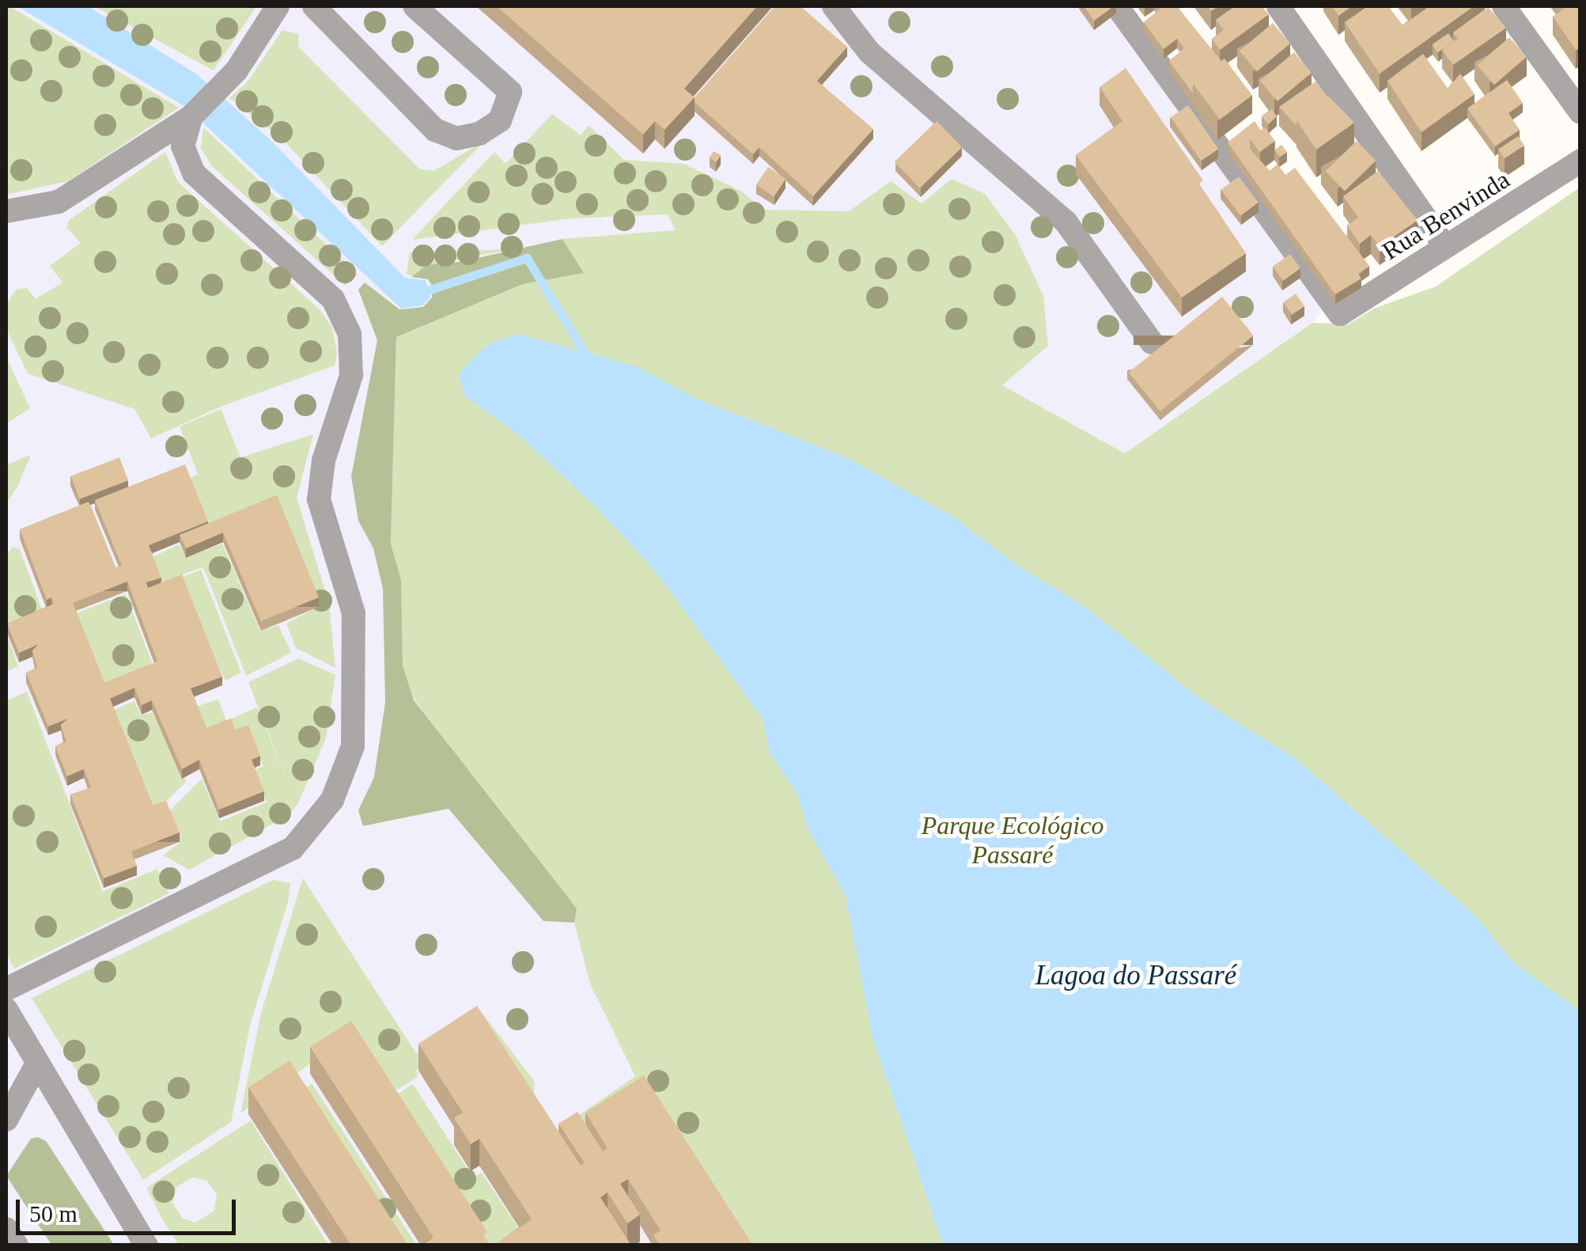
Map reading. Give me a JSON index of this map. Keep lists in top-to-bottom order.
{
  "streets": {
    "street": ["Rua Benvinda"]
  },
  "water": ["Lagoa do Passaré"],
  "parks": ["Parque Ecológico Passaré"],
  "scale_bar": "50 m"
}
